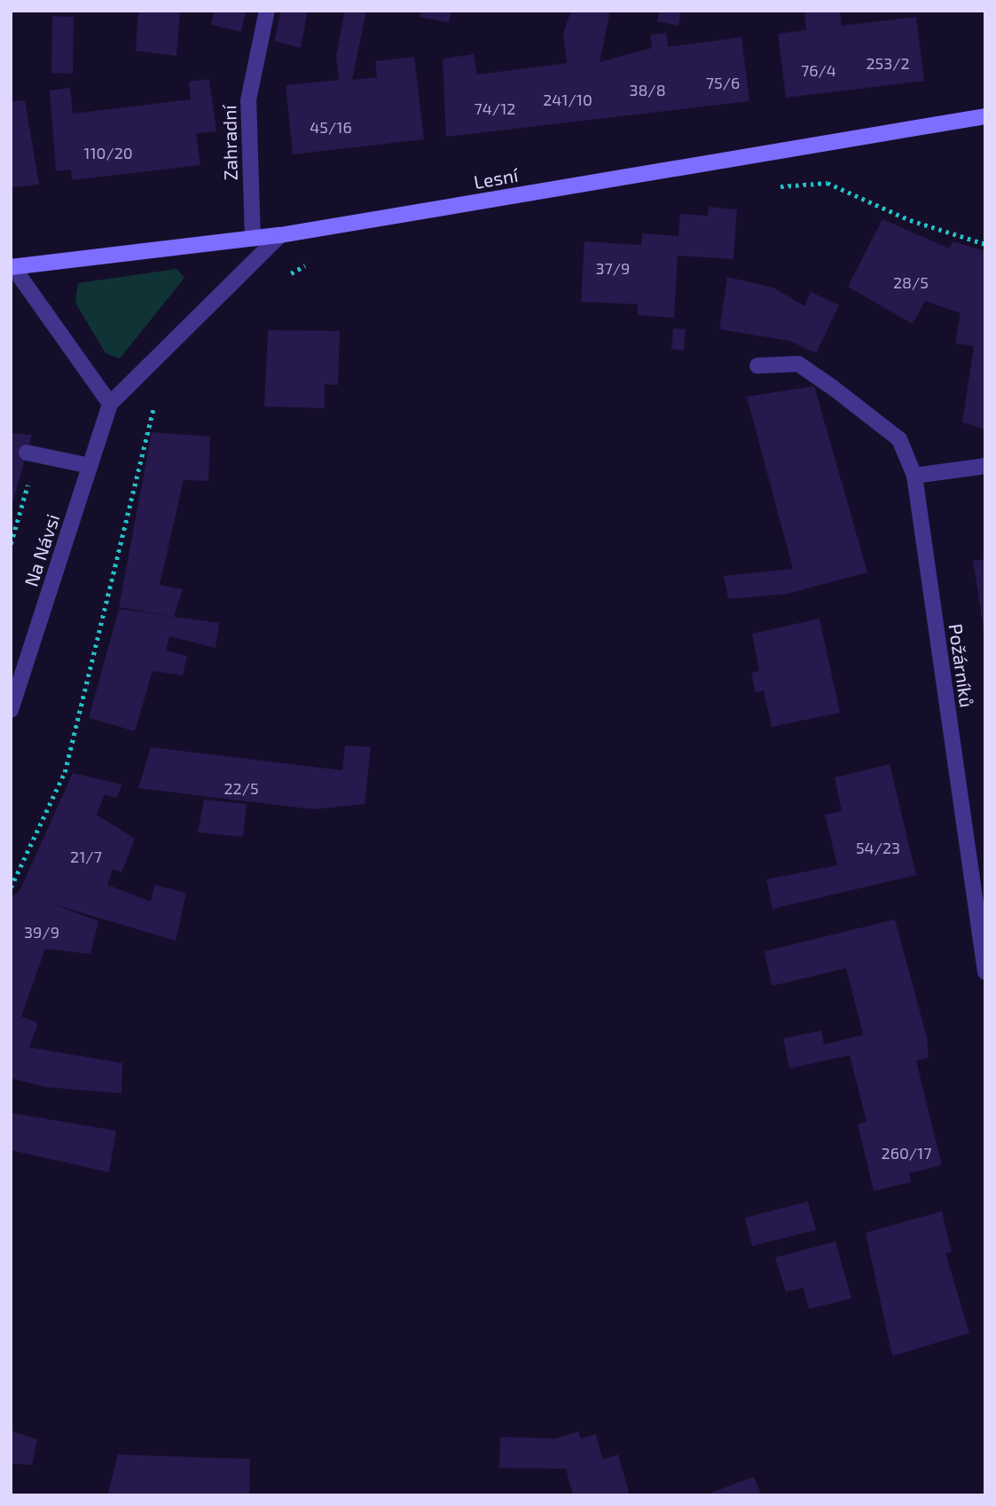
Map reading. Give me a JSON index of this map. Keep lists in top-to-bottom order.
{
  "streets": {
    "street": [
      "Zahradní",
      "Lesní",
      "Na Návsi",
      "Požárníků"
    ]
  },
  "crossings": [
    ["Zahradní", "Lesní"],
    ["Lesní", "Na Návsi"]
  ],
  "house_numbers": [
    "253/2",
    "76/4",
    "75/6",
    "38/8",
    "241/10",
    "74/12",
    "45/16",
    "110/20",
    "37/9",
    "28/5",
    "22/5",
    "54/23",
    "21/7",
    "39/9",
    "260/17"
  ]
}
